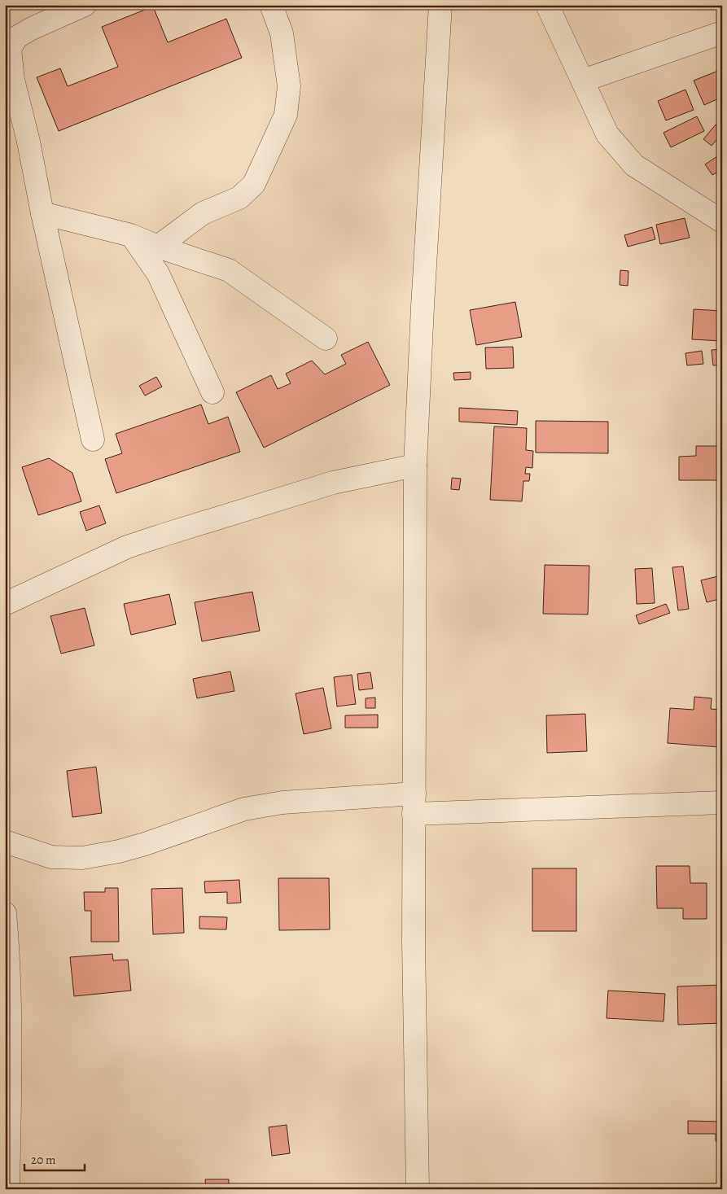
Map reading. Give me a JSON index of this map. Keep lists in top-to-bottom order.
{
  "scale_bar": "20 m"
}
